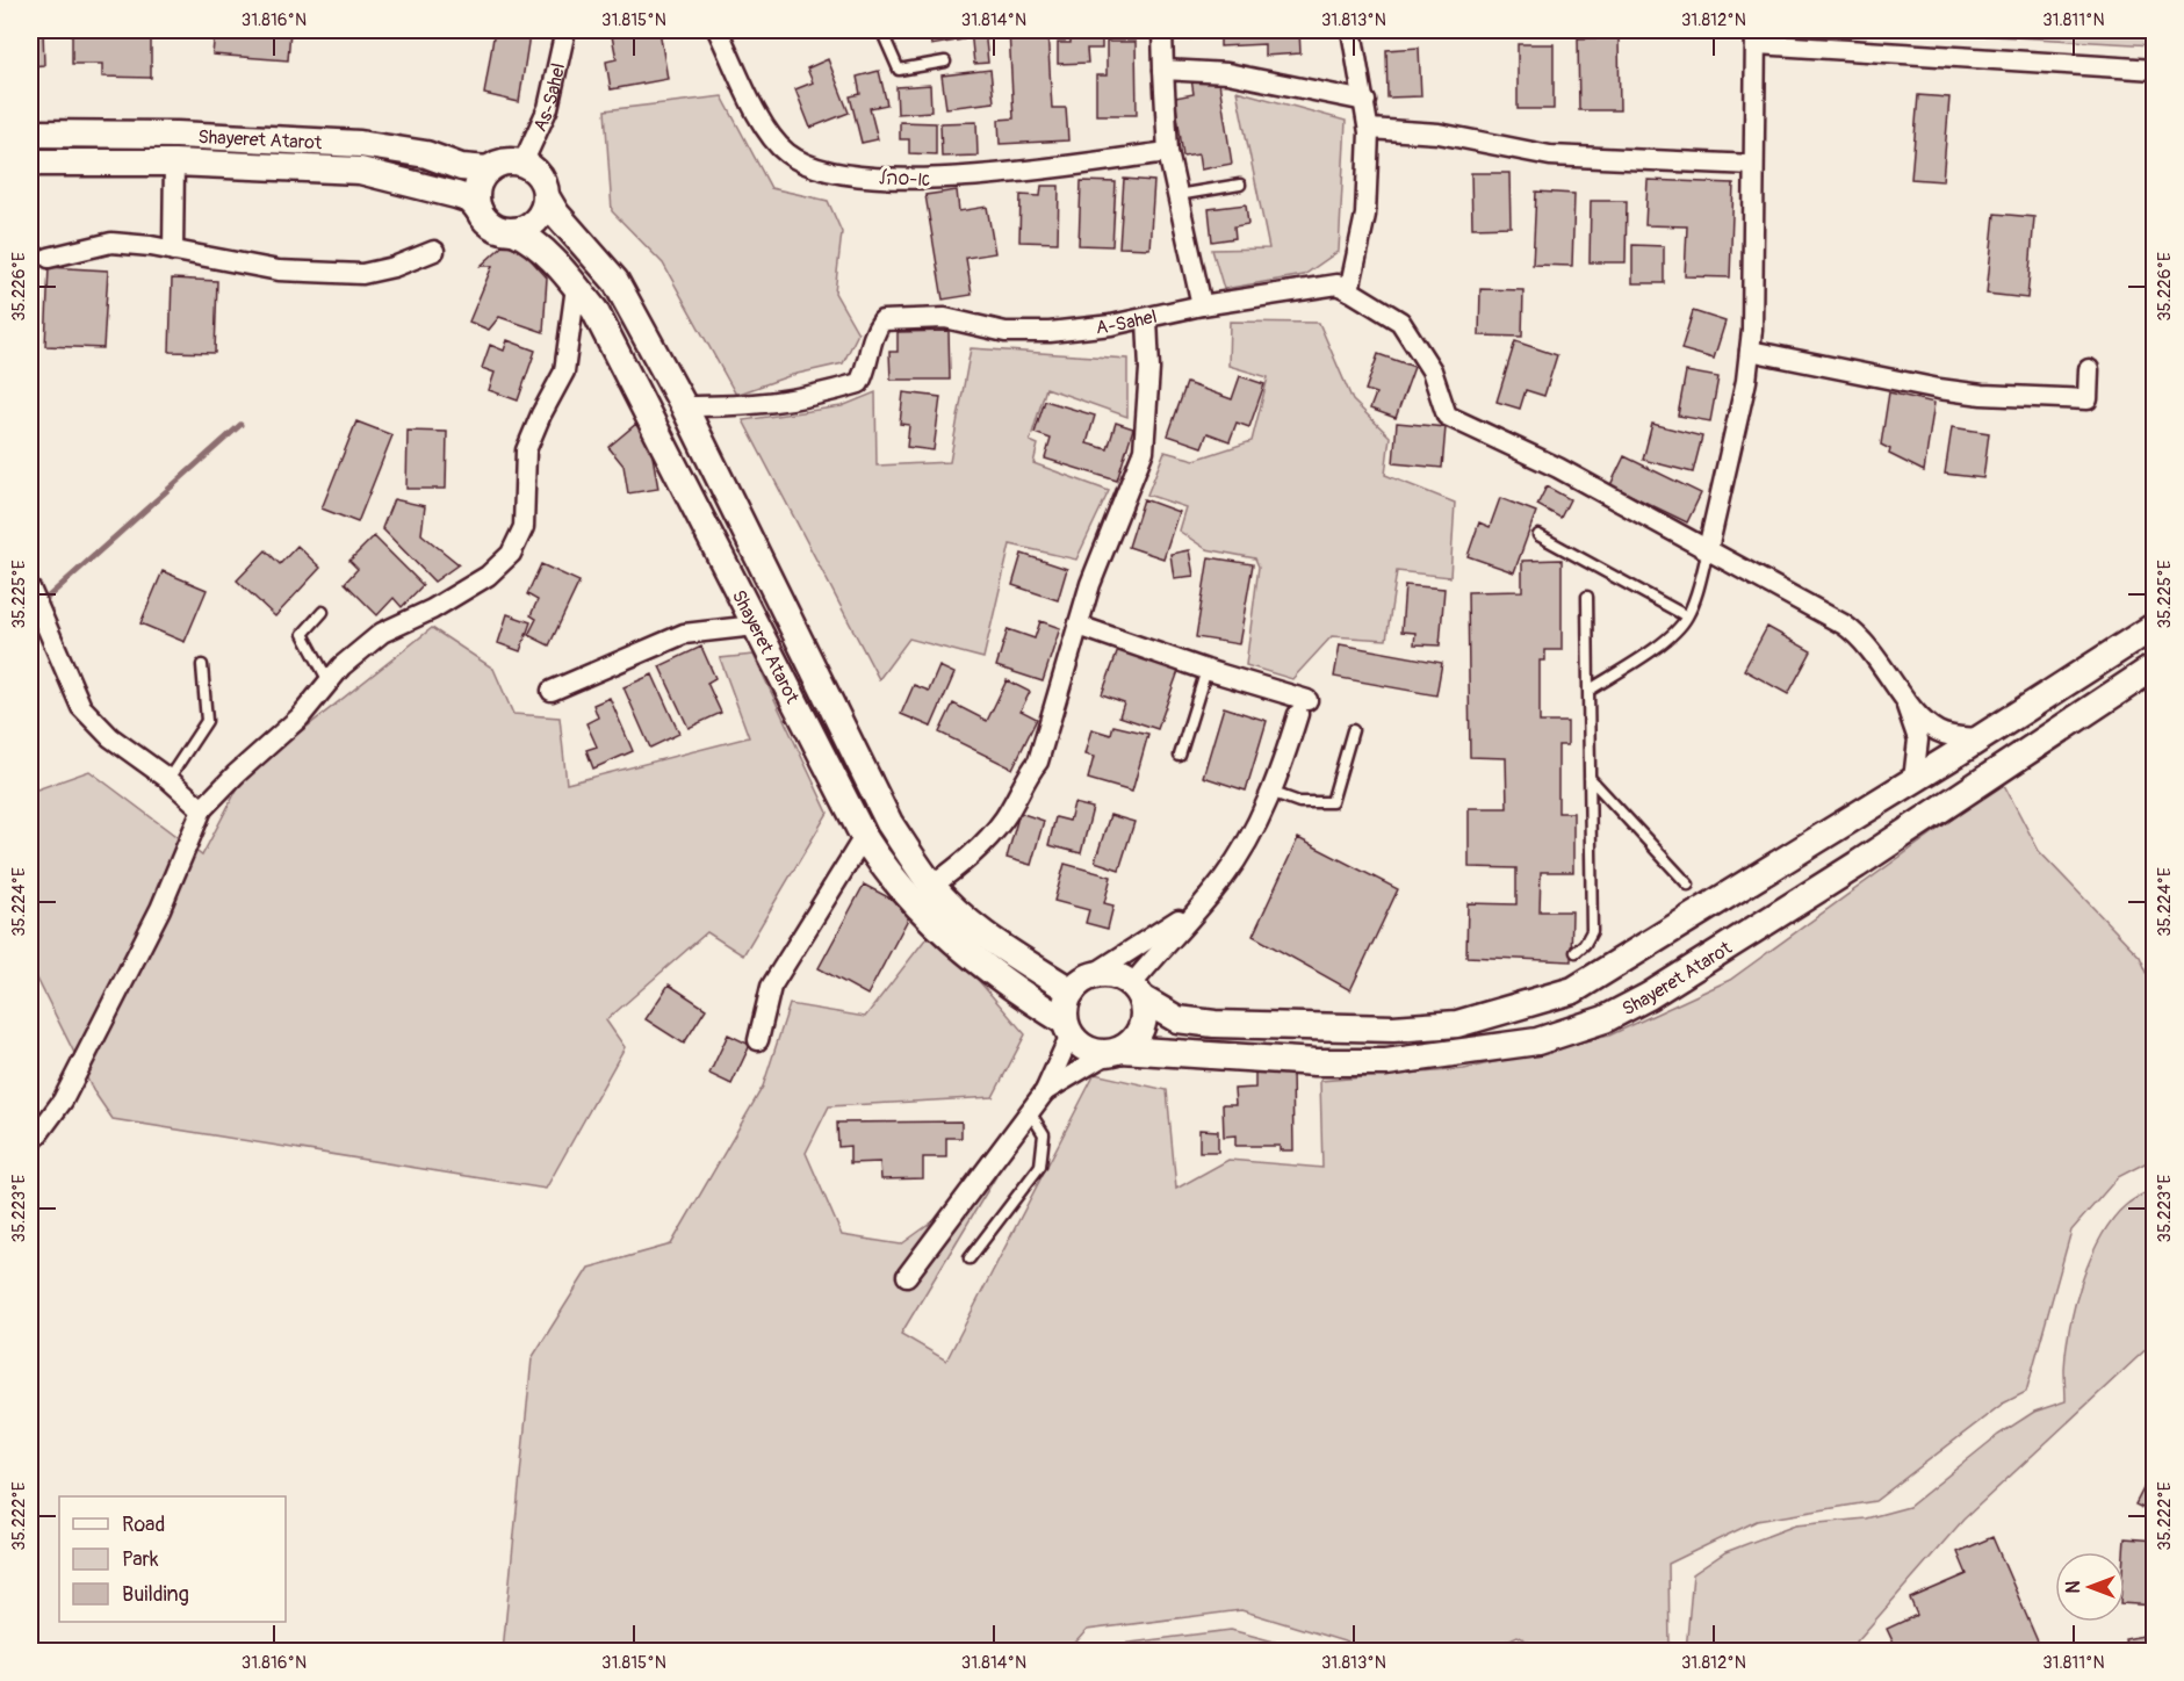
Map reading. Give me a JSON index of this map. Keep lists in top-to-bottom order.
{
  "streets": {
    "main road": ["Shayeret Atarot"],
    "street": ["As-Sahel", "א-סהל", "A-Sahel"]
  },
  "crossings": [
    ["As-Sahel", "Shayeret Atarot"],
    ["Shayeret Atarot", "A-Sahel"]
  ],
  "legend": ["Road", "Park", "Building"],
  "north": "left",
  "coordinates": [
    "31.816°N",
    "31.815°N",
    "31.814°N",
    "31.813°N",
    "31.812°N",
    "31.811°N",
    "35.226°E",
    "35.225°E",
    "35.224°E",
    "35.223°E",
    "35.222°E"
  ]
}
